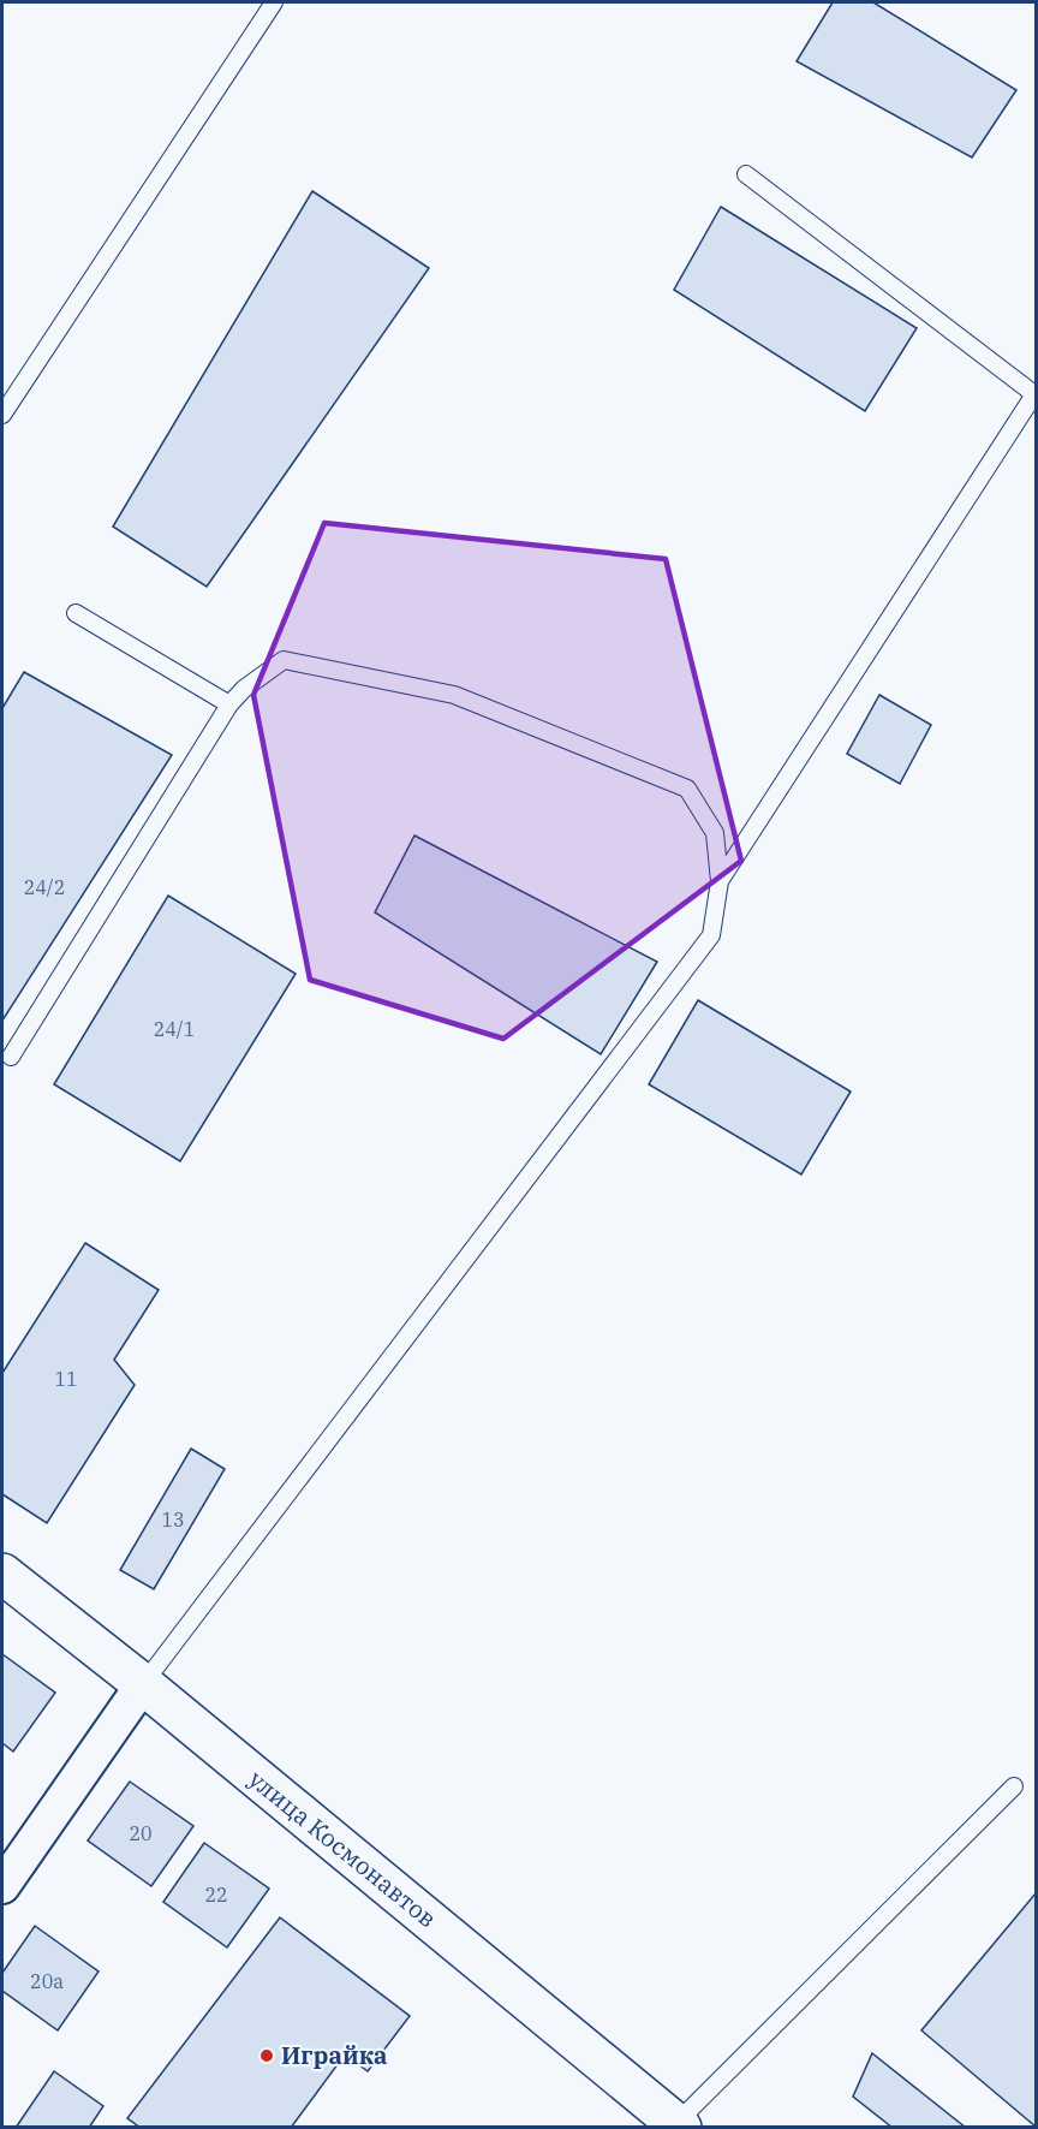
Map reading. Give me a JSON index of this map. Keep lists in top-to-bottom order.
{
  "streets": {
    "street": ["улица Космонавтов"]
  },
  "places": ["Играйка"],
  "house_numbers": [
    "24/2",
    "24/1",
    "11",
    "13",
    "20",
    "22",
    "20а"
  ]
}
